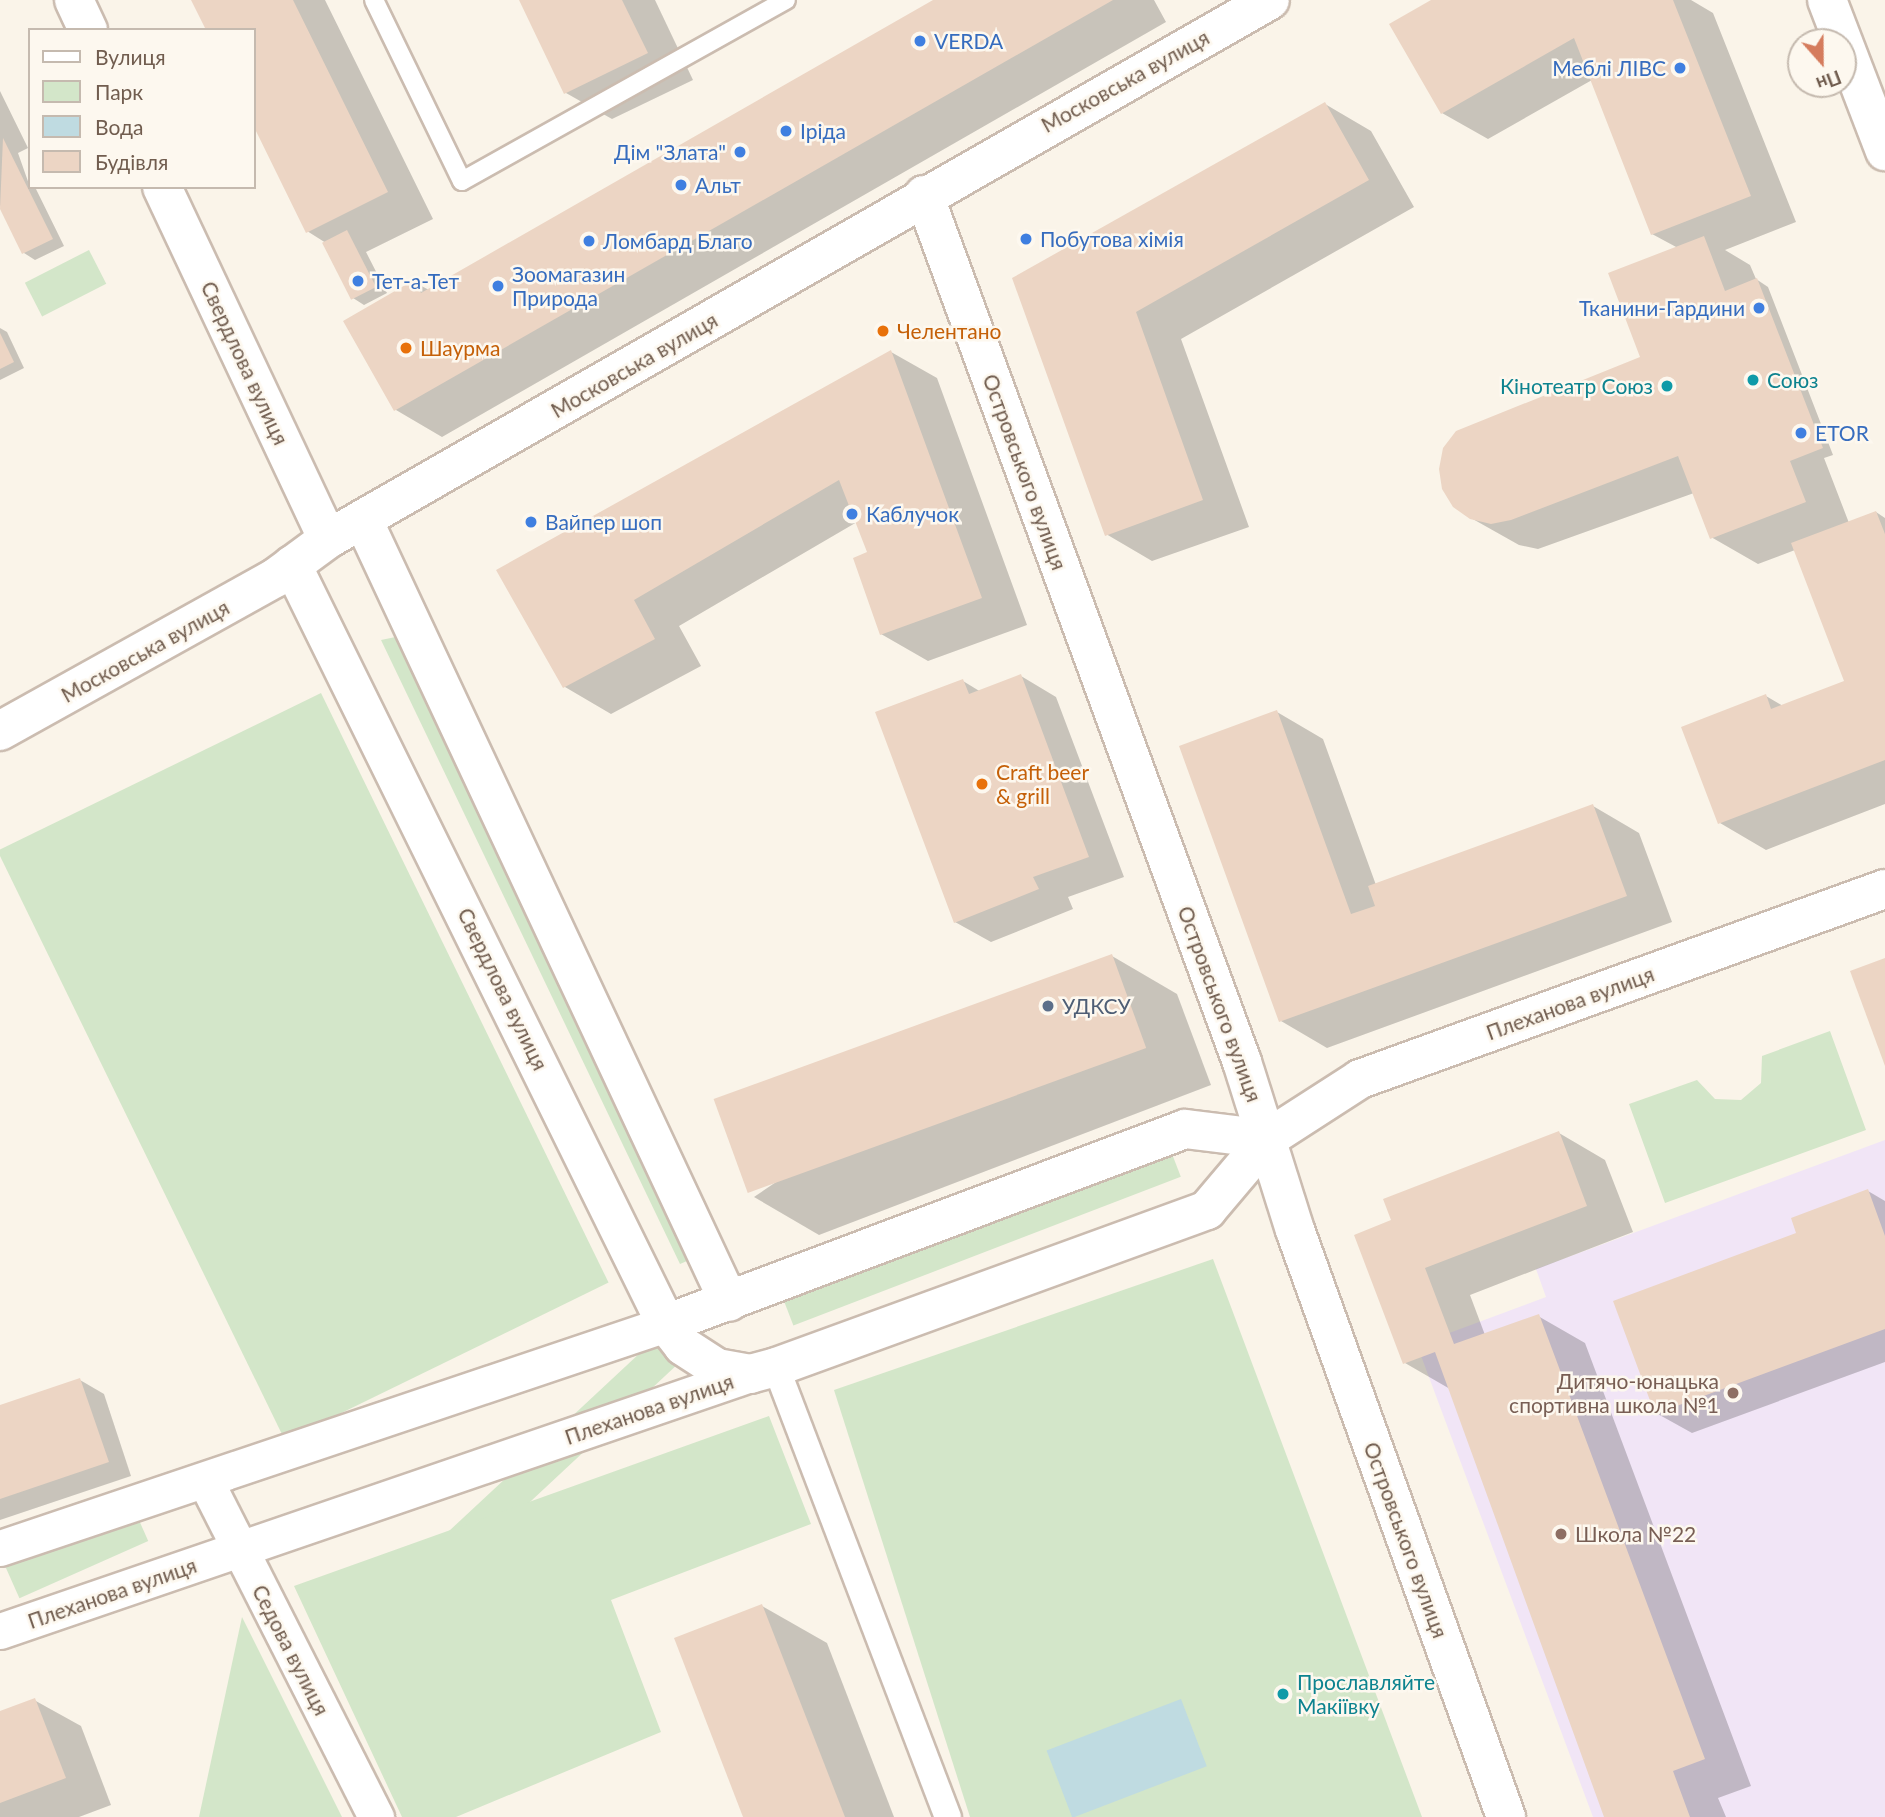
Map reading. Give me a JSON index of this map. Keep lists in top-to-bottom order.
{
  "streets": {
    "street": [
      "Московська вулиця",
      "Свердлова вулиця",
      "Островського вулиця",
      "Плеханова вулиця",
      "Седова вулиця"
    ]
  },
  "crossings": [
    ["Московська вулиця", "Свердлова вулиця"],
    ["Московська вулиця", "Островського вулиця"],
    ["Свердлова вулиця", "Плеханова вулиця"],
    ["Островського вулиця", "Плеханова вулиця"],
    ["Плеханова вулиця", "Седова вулиця"]
  ],
  "places": [
    "VERDA",
    "Меблі ЛІВС",
    "Іріда",
    "Дім \"Злата\"",
    "Альт",
    "Побутова хімія",
    "Ломбард Благо",
    "Тет-а-Тет",
    "Зоомагазин Природа",
    "Тканини-Гардини",
    "Челентано",
    "Шаурма",
    "Союз",
    "Кінотеатр Союз",
    "ETOR",
    "Каблучок",
    "Вайпер шоп",
    "Craft beer & grill",
    "УДКСУ",
    "Дитячо-юнацька спортивна школа №1",
    "Школа №22",
    "Прославляйте Макіївку"
  ],
  "legend": [
    "Вулиця",
    "Парк",
    "Вода",
    "Будівля"
  ],
  "north": "bottom"
}
